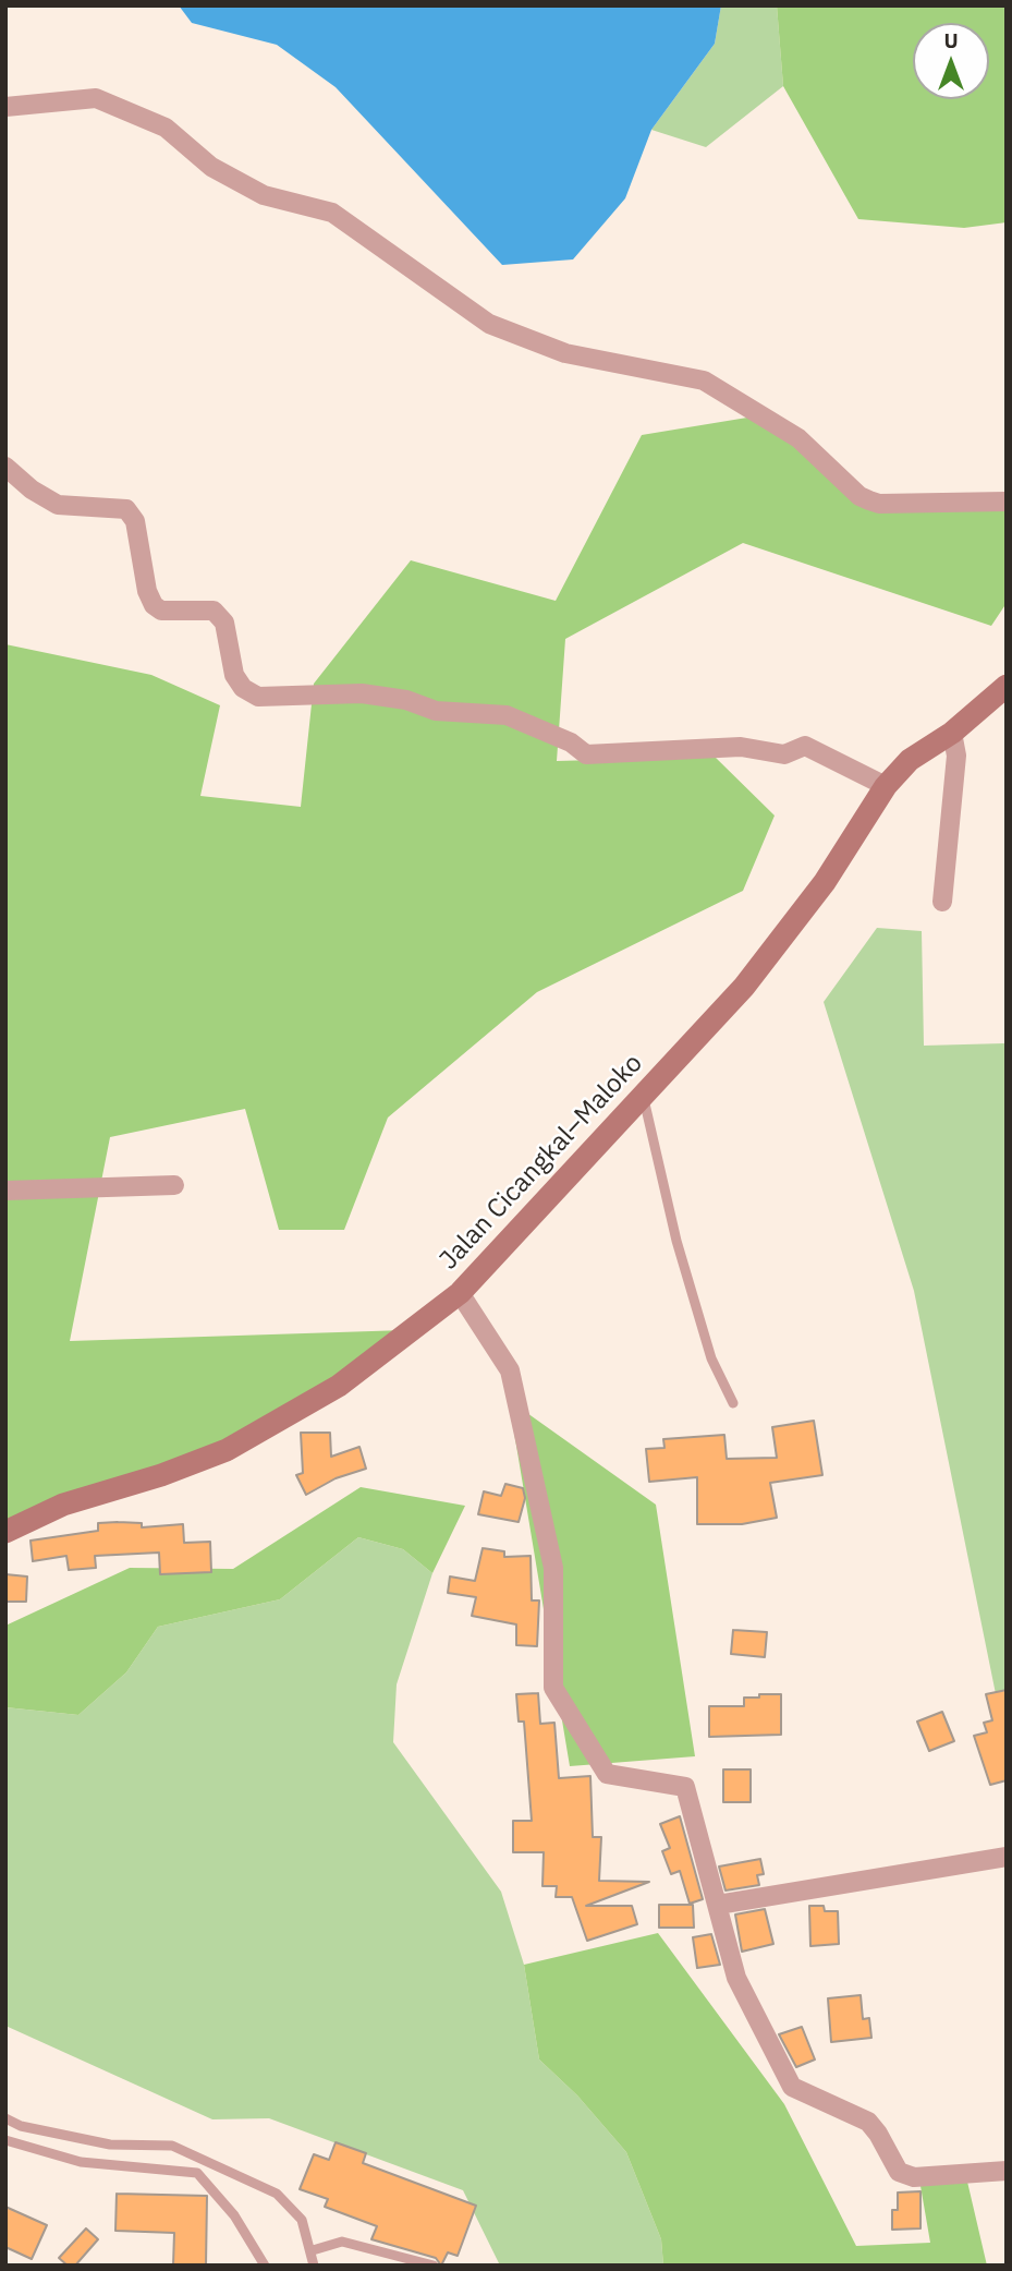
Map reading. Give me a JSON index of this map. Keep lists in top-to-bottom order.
{
  "streets": {
    "street": ["Jalan Cicangkal–Maloko"]
  },
  "north": "top"
}
